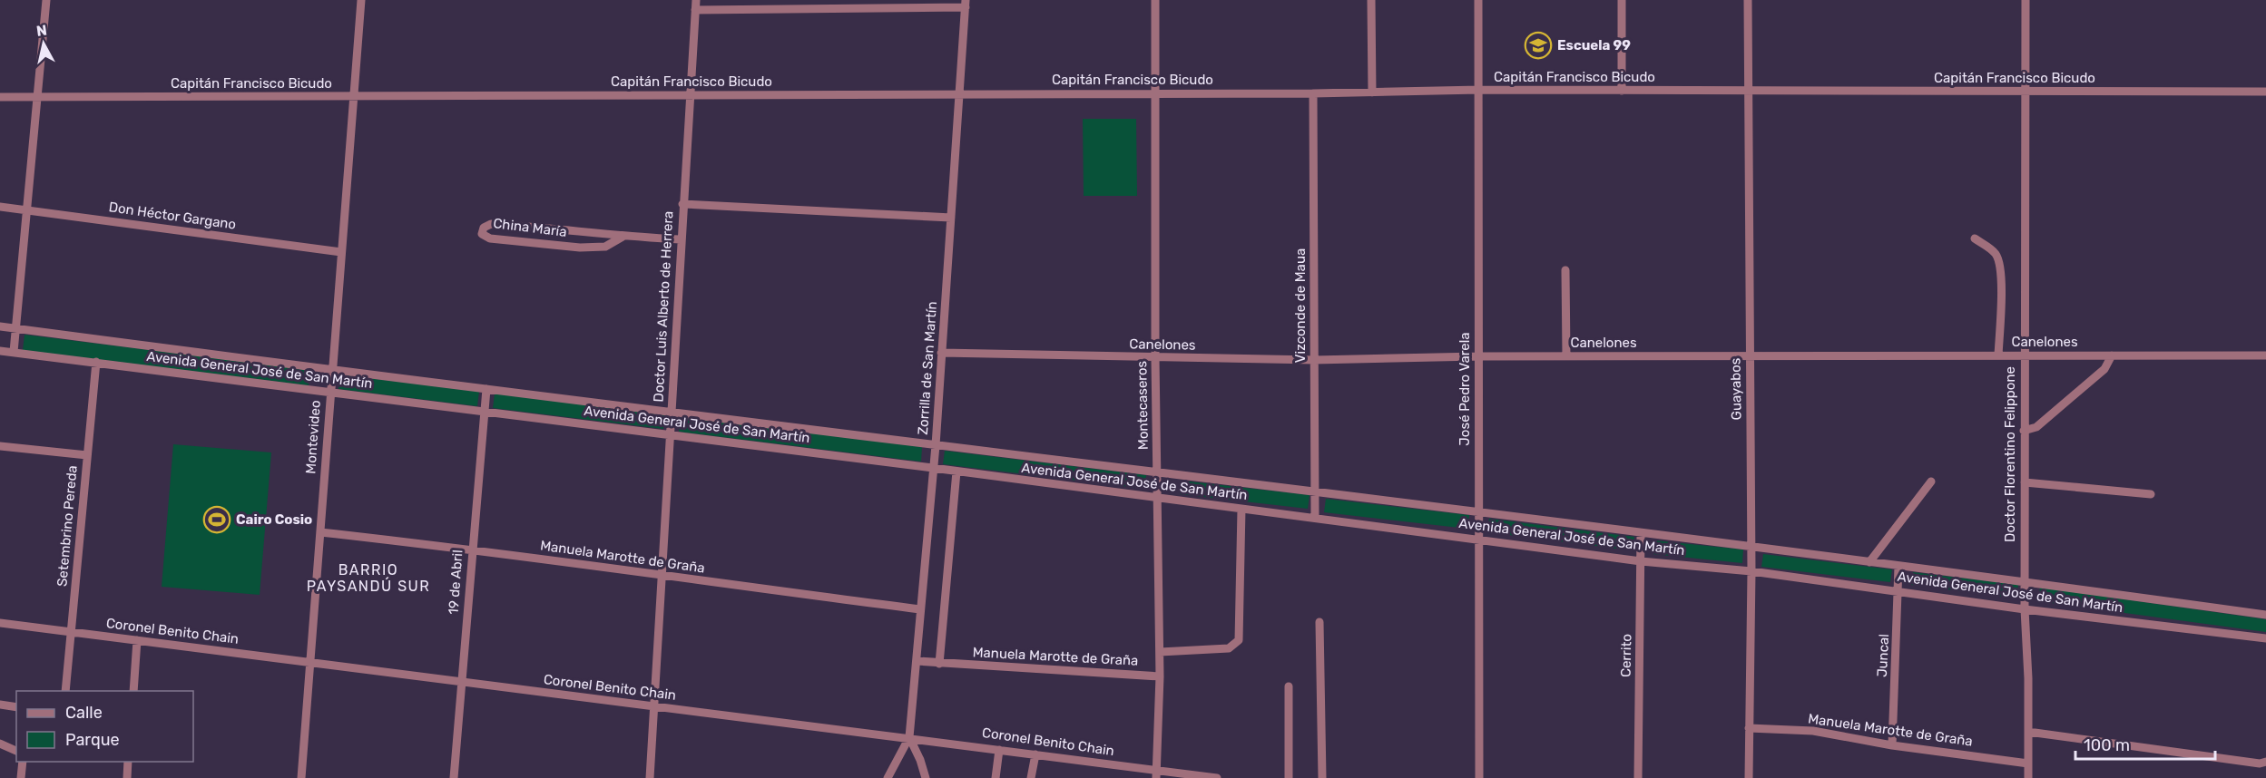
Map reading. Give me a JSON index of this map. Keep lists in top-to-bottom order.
{
  "streets": {
    "street": [
      "Capitán Francisco Bicudo",
      "Don Héctor Gargano",
      "China María",
      "Vizconde de Maua",
      "Doctor Luis Alberto de Herrera",
      "Canelones",
      "Zorrilla de San Martín",
      "Avenida General José de San Martín",
      "José Pedro Varela",
      "Guayabos",
      "Montecaseros",
      "Montevideo",
      "Doctor Florentino Felippone",
      "Setembrino Pereda",
      "Manuela Marotte de Graña",
      "19 de Abril",
      "Coronel Benito Chain",
      "Cerrito",
      "Juncal"
    ]
  },
  "crossings": [
    ["Capitán Francisco Bicudo", "Vizconde de Maua"],
    ["Capitán Francisco Bicudo", "Doctor Luis Alberto de Herrera"],
    ["Capitán Francisco Bicudo", "Zorrilla de San Martín"],
    ["Capitán Francisco Bicudo", "José Pedro Varela"],
    ["Capitán Francisco Bicudo", "Guayabos"],
    ["Capitán Francisco Bicudo", "Montecaseros"],
    ["Capitán Francisco Bicudo", "Montevideo"],
    ["Capitán Francisco Bicudo", "Doctor Florentino Felippone"],
    ["Don Héctor Gargano", "Montevideo"],
    ["China María", "Doctor Luis Alberto de Herrera"],
    ["Vizconde de Maua", "Canelones"],
    ["Vizconde de Maua", "Avenida General José de San Martín"],
    ["Doctor Luis Alberto de Herrera", "Avenida General José de San Martín"],
    ["Doctor Luis Alberto de Herrera", "Manuela Marotte de Graña"],
    ["Doctor Luis Alberto de Herrera", "Coronel Benito Chain"],
    ["Canelones", "Zorrilla de San Martín"],
    ["Canelones", "José Pedro Varela"],
    ["Canelones", "Guayabos"],
    ["Canelones", "Montecaseros"],
    ["Canelones", "Doctor Florentino Felippone"],
    ["Zorrilla de San Martín", "Avenida General José de San Martín"],
    ["Zorrilla de San Martín", "Manuela Marotte de Graña"],
    ["Zorrilla de San Martín", "Coronel Benito Chain"],
    ["Avenida General José de San Martín", "José Pedro Varela"],
    ["Avenida General José de San Martín", "Guayabos"],
    ["Avenida General José de San Martín", "Montecaseros"],
    ["Avenida General José de San Martín", "Montevideo"],
    ["Avenida General José de San Martín", "Doctor Florentino Felippone"],
    ["Avenida General José de San Martín", "Setembrino Pereda"],
    ["Avenida General José de San Martín", "19 de Abril"],
    ["Avenida General José de San Martín", "Cerrito"],
    ["Avenida General José de San Martín", "Juncal"],
    ["Guayabos", "Manuela Marotte de Graña"],
    ["Montecaseros", "Manuela Marotte de Graña"],
    ["Montecaseros", "Coronel Benito Chain"],
    ["Montevideo", "Manuela Marotte de Graña"],
    ["Montevideo", "Coronel Benito Chain"],
    ["Doctor Florentino Felippone", "Manuela Marotte de Graña"],
    ["Setembrino Pereda", "Coronel Benito Chain"],
    ["Manuela Marotte de Graña", "19 de Abril"],
    ["Manuela Marotte de Graña", "Juncal"],
    ["19 de Abril", "Coronel Benito Chain"]
  ],
  "districts": ["BARRIO PAYSANDÚ SUR"],
  "places": {
    "school or university": ["Escuela 99"],
    "sports": ["Cairo Cosio"]
  },
  "legend": ["Calle", "Parque"],
  "scale_bar": "100 m",
  "north": "top"
}
